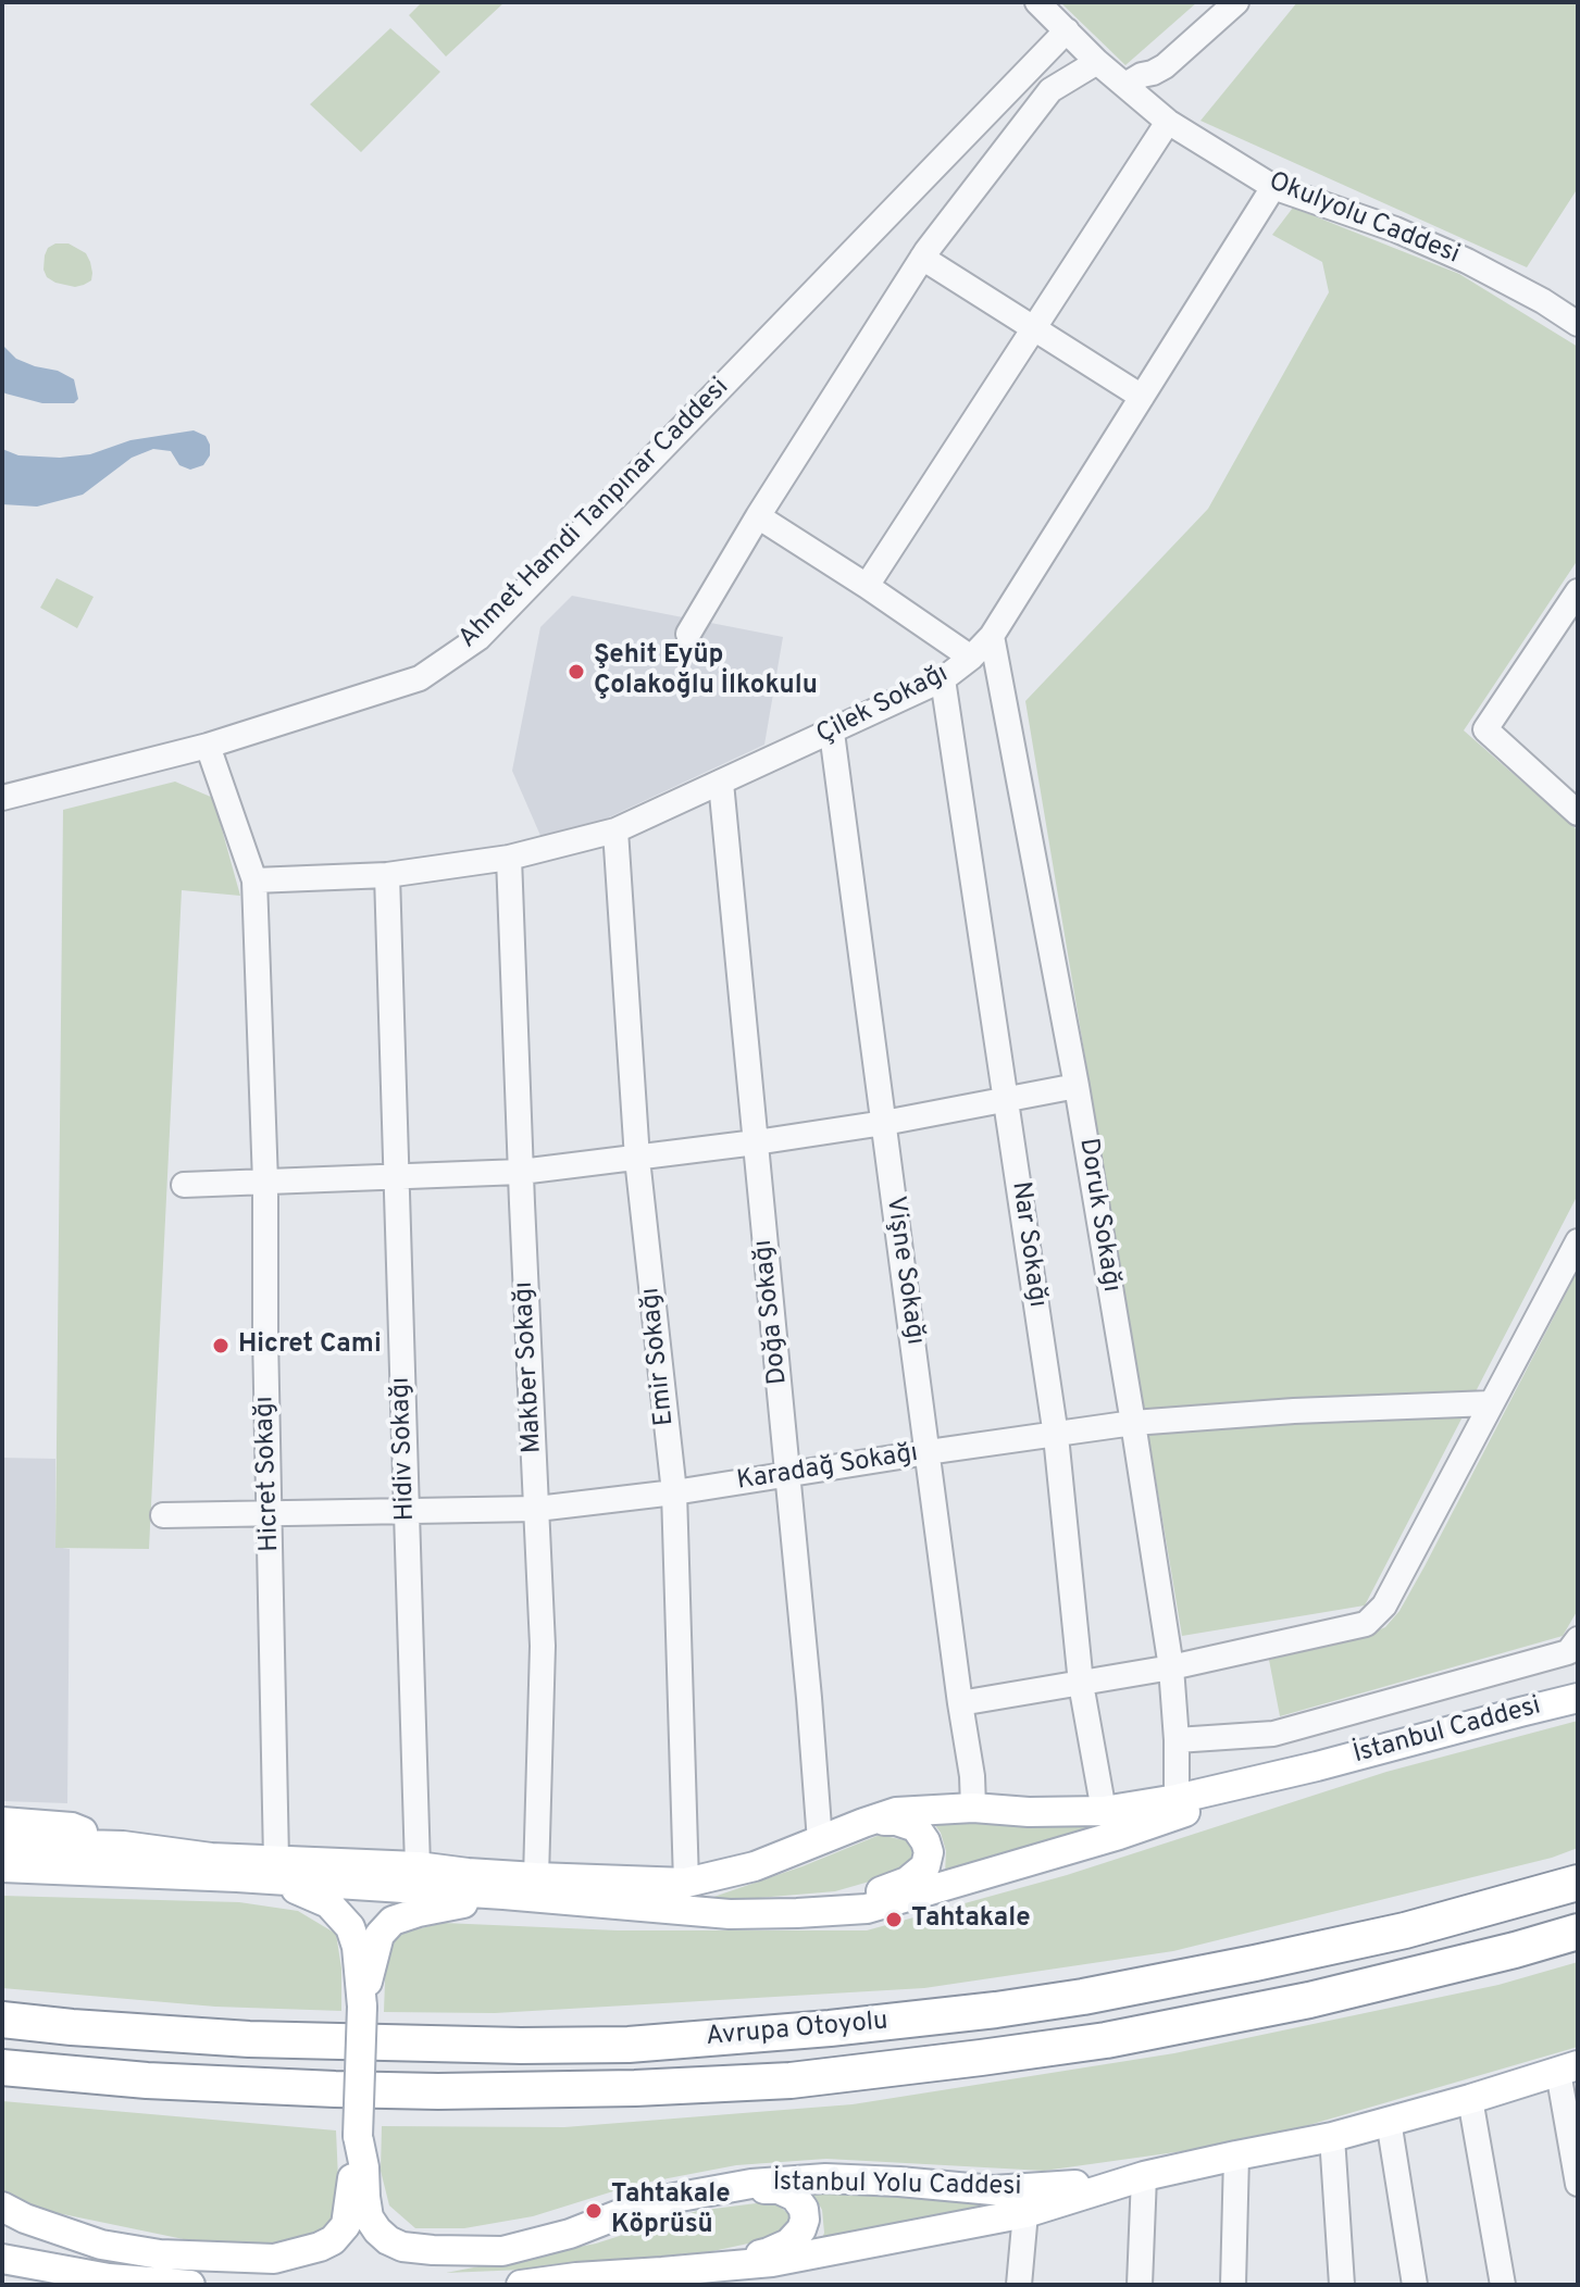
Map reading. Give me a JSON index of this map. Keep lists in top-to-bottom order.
{
  "streets": {
    "highway": ["Avrupa Otoyolu"],
    "main road": ["İstanbul Caddesi", "İstanbul Yolu Caddesi"],
    "street": [
      "Okulyolu Caddesi",
      "Ahmet Hamdi Tanpınar Caddesi",
      "Çilek Sokağı",
      "Doruk Sokağı",
      "Nar Sokağı",
      "Vişne Sokağı",
      "Doğa Sokağı",
      "Emir Sokağı",
      "Makber Sokağı",
      "Hidiv Sokağı",
      "Karadağ Sokağı",
      "Hicret Sokağı"
    ]
  },
  "crossings": [
    ["Okulyolu Caddesi", "Ahmet Hamdi Tanpınar Caddesi"],
    ["Okulyolu Caddesi", "Çilek Sokağı"],
    ["Ahmet Hamdi Tanpınar Caddesi", "Hicret Sokağı"],
    ["Çilek Sokağı", "Doruk Sokağı"],
    ["Çilek Sokağı", "Nar Sokağı"],
    ["Çilek Sokağı", "Vişne Sokağı"],
    ["Çilek Sokağı", "Doğa Sokağı"],
    ["Çilek Sokağı", "Emir Sokağı"],
    ["Çilek Sokağı", "Makber Sokağı"],
    ["Çilek Sokağı", "Hidiv Sokağı"],
    ["Çilek Sokağı", "Hicret Sokağı"],
    ["Doruk Sokağı", "Karadağ Sokağı"],
    ["Nar Sokağı", "Karadağ Sokağı"],
    ["Vişne Sokağı", "Karadağ Sokağı"],
    ["Doğa Sokağı", "Karadağ Sokağı"],
    ["Emir Sokağı", "Karadağ Sokağı"],
    ["Makber Sokağı", "Karadağ Sokağı"],
    ["Hidiv Sokağı", "Karadağ Sokağı"],
    ["Karadağ Sokağı", "Hicret Sokağı"]
  ],
  "places": [
    "Şehit Eyüp Çolakoğlu İlkokulu",
    "Hicret Cami",
    "Tahtakale",
    "Tahtakale Köprüsü"
  ]
}
